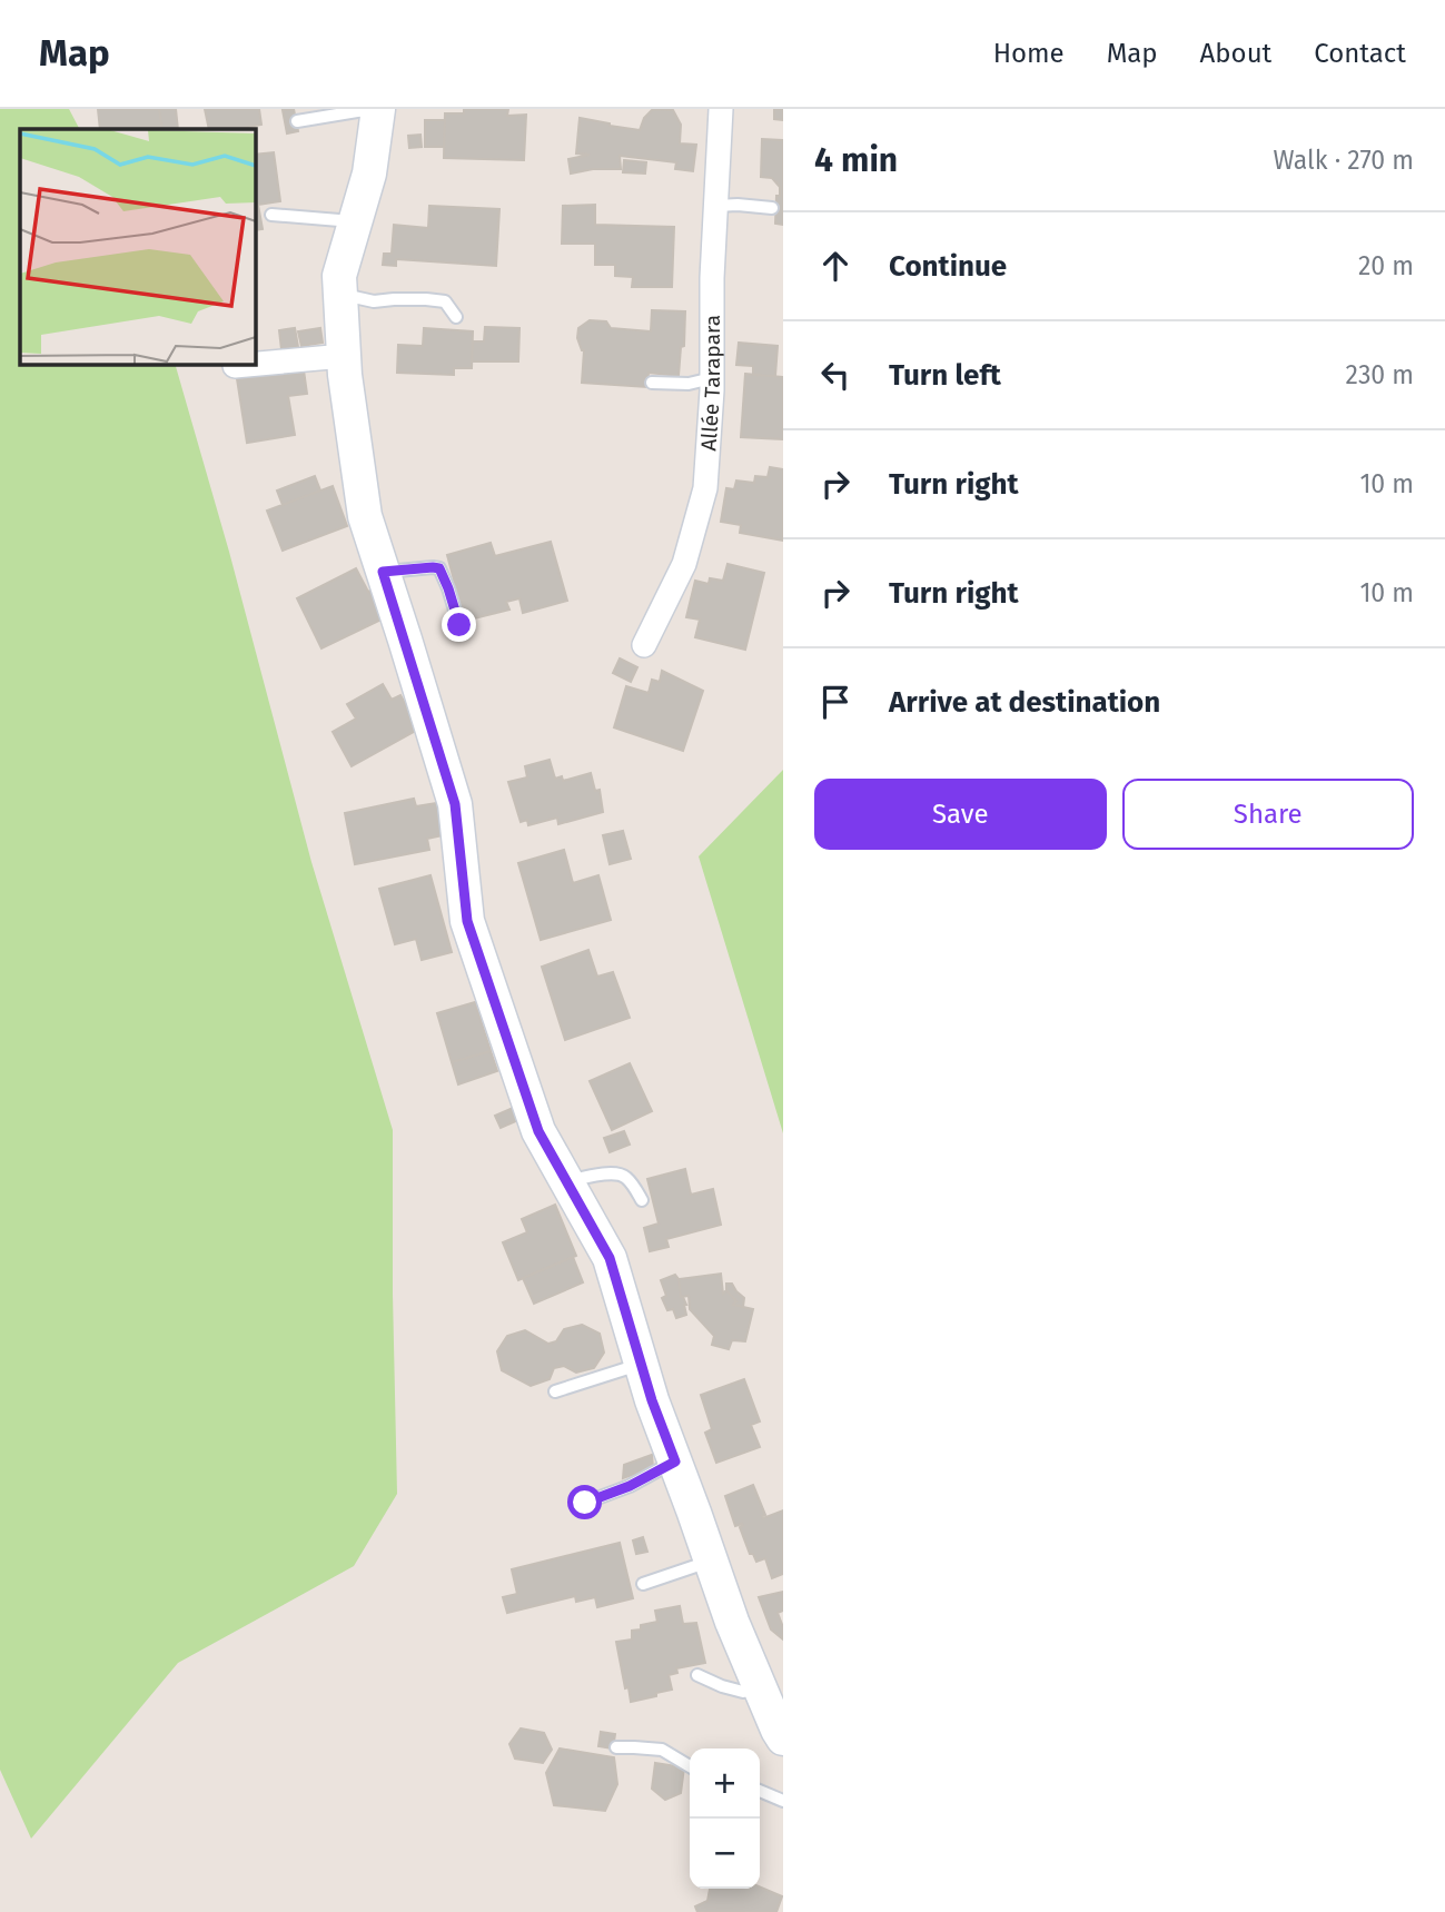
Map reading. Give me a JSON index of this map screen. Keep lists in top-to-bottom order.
{
  "streets": {
    "street": ["Allée Tarapara"]
  },
  "page": {
    "header": "Map",
    "nav": [
      "Home",
      "Map",
      "About",
      "Contact"
    ],
    "heading": ["4 min", "Walk · 270 m"],
    "list": [
      ["Continue", "20 m"],
      ["Turn left", "230 m"],
      ["Turn right", "10 m"],
      ["Turn right", "10 m"],
      "Arrive at destination"
    ],
    "buttons": ["Save", "Share"],
    "map_buttons": ["+", "−"]
  }
}
